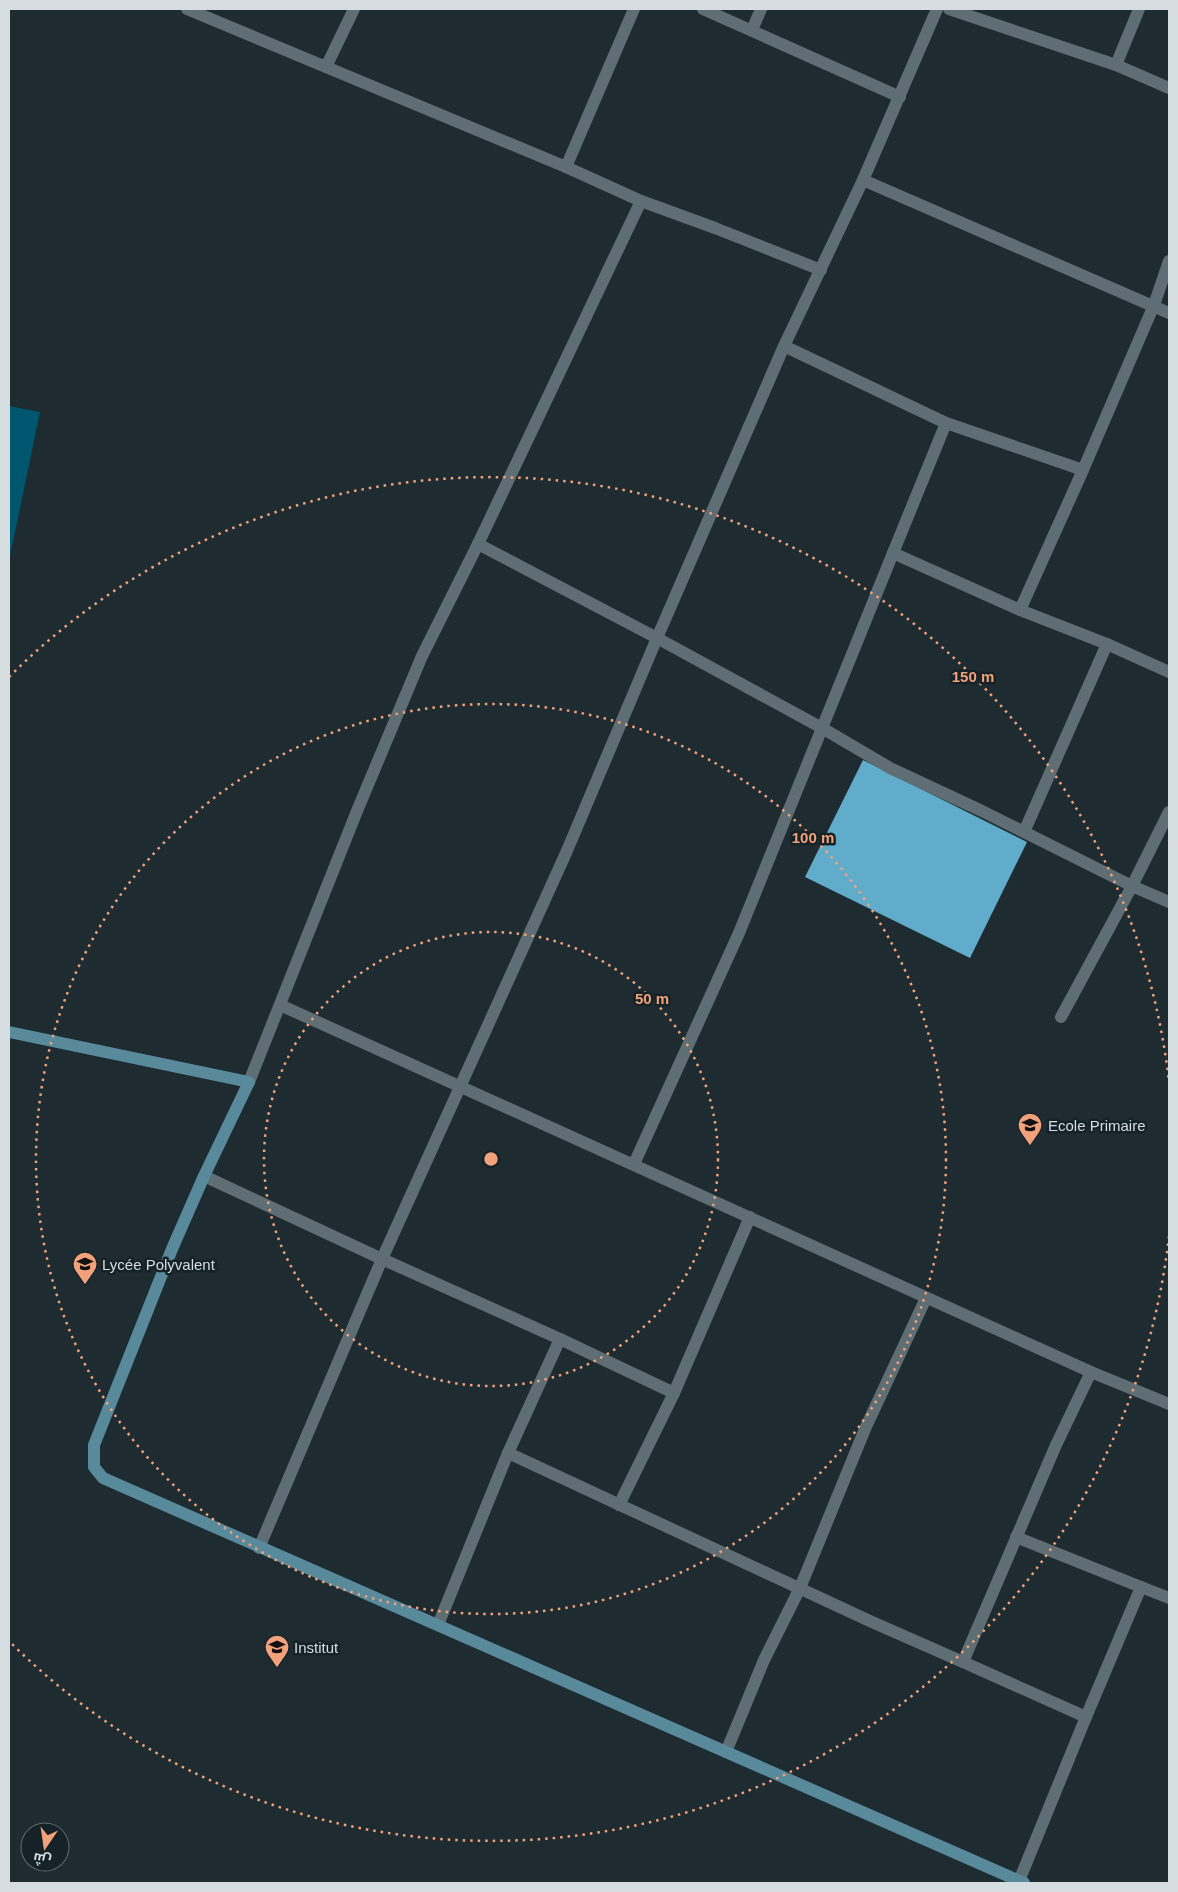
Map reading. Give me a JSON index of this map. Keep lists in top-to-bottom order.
{
  "places": {
    "school or university": ["Ecole Primaire", "Lycée Polyvalent", "Institut"]
  },
  "north": "bottom",
  "rings": ["150 m", "100 m", "50 m"]
}
